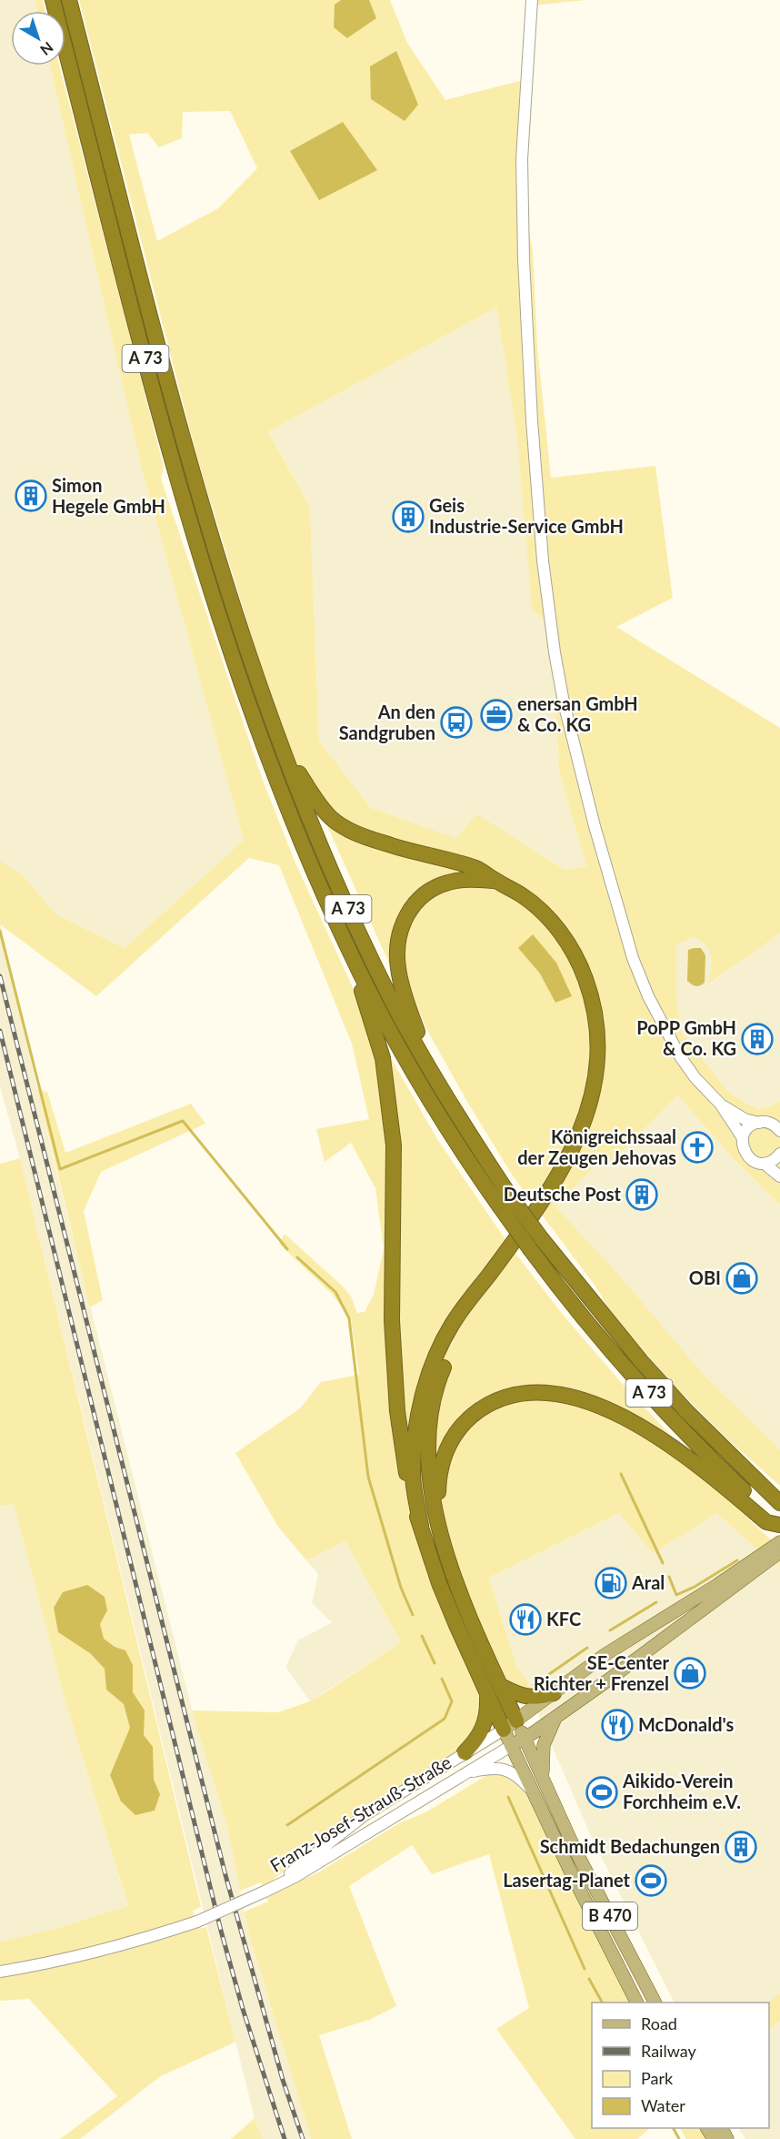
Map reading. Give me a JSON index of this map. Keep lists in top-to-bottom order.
{
  "streets": {
    "highway": ["A 73"],
    "main road": ["Franz-Josef-Strauß-Straße", "B 470"]
  },
  "crossings": [
    ["Franz-Josef-Strauß-Straße", "B 470"]
  ],
  "places": {
    "building": [
      "Simon Hegele GmbH",
      "Geis Industrie-Service GmbH",
      "PoPP GmbH & Co. KG",
      "Deutsche Post",
      "Schmidt Bedachungen"
    ],
    "office": ["enersan GmbH & Co. KG"],
    "bus stop": ["An den Sandgruben"],
    "church": ["Königreichssaal der Zeugen Jehovas"],
    "shop": ["OBI", "SE-Center Richter + Frenzel"],
    "fuel station": ["Aral"],
    "restaurant": ["KFC", "McDonald's"],
    "sports": ["Aikido-Verein Forchheim e.V.", "Lasertag-Planet"]
  },
  "legend": [
    "Road",
    "Railway",
    "Park",
    "Water"
  ],
  "north": "bottom right"
}
